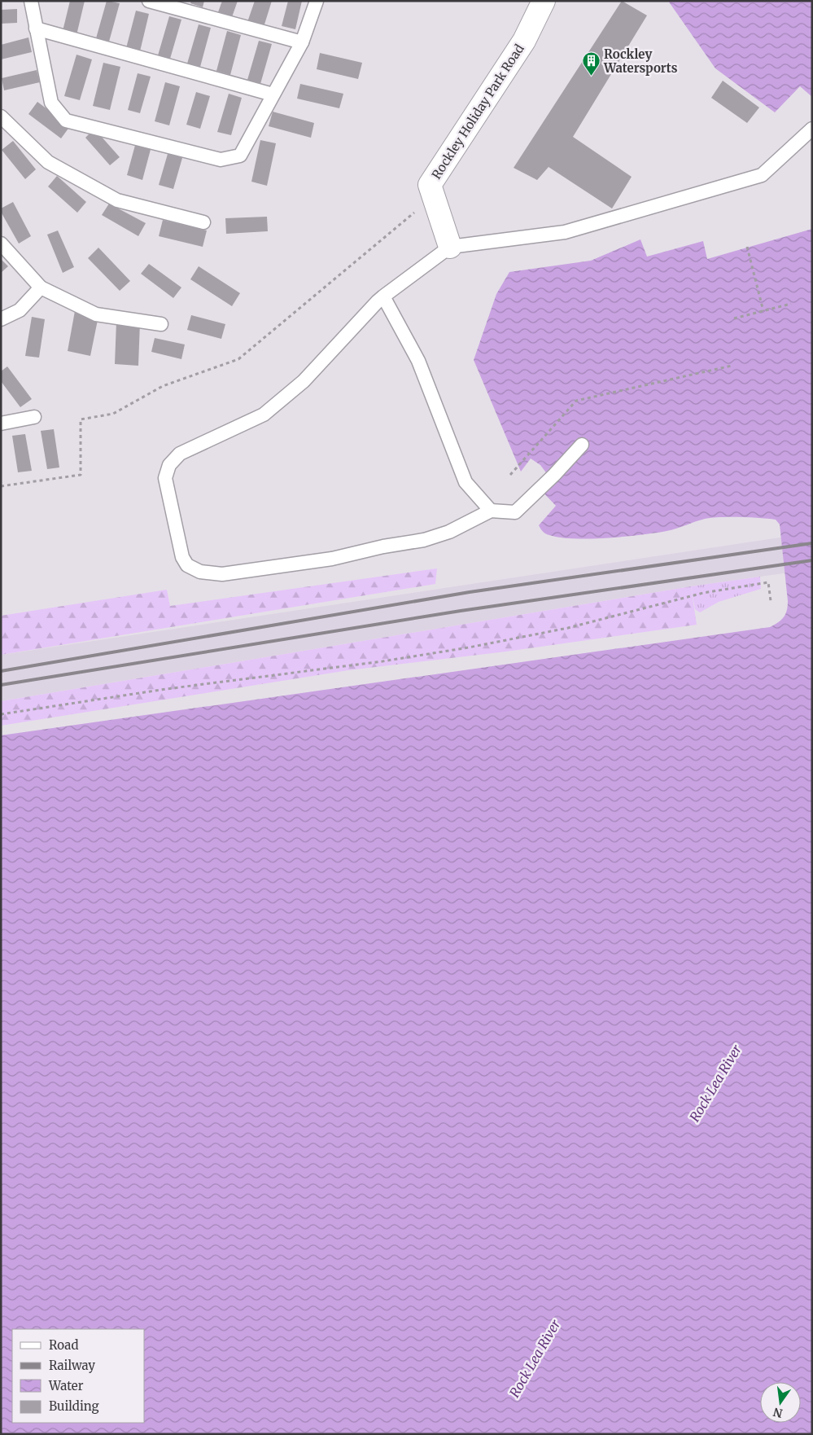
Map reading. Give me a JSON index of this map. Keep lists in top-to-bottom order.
{
  "streets": {
    "street": ["Rockley Holiday Park Road"]
  },
  "water": ["Rock Lea River"],
  "places": {
    "building": ["Rockley Watersports"]
  },
  "legend": [
    "Road",
    "Railway",
    "Water",
    "Building"
  ],
  "north": "bottom"
}
